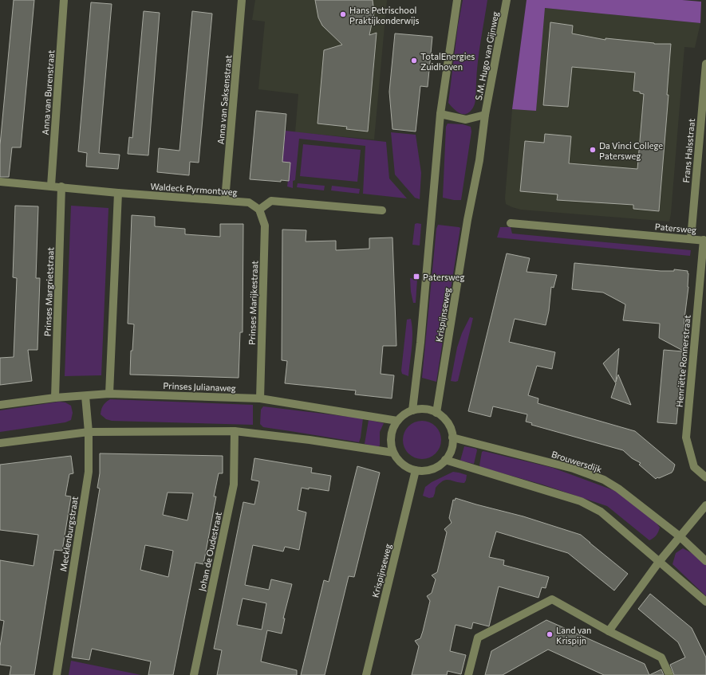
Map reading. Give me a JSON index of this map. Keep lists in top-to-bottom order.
{
  "streets": {
    "street": [
      "S.M. Hugo van Gijnweg",
      "Anna van Burenstraat",
      "Anna van Saksenstraat",
      "Frans Halsstraat",
      "Waldeck Pyrmontweg",
      "Patersweg",
      "Prinses Margrietstraat",
      "Prinses Marijkestraat",
      "Krispijnseweg",
      "Henriëtte Ronnerstraat",
      "Prinses Julianaweg",
      "Brouwersdijk",
      "Mecklenburgstraat",
      "Johan de Oudestraat"
    ]
  },
  "crossings": [
    ["S.M. Hugo van Gijnweg", "Krispijnseweg"],
    ["Anna van Burenstraat", "Waldeck Pyrmontweg"],
    ["Anna van Saksenstraat", "Waldeck Pyrmontweg"],
    ["Frans Halsstraat", "Patersweg"],
    ["Waldeck Pyrmontweg", "Prinses Margrietstraat"],
    ["Waldeck Pyrmontweg", "Prinses Marijkestraat"],
    ["Patersweg", "Henriëtte Ronnerstraat"],
    ["Prinses Margrietstraat", "Prinses Julianaweg"],
    ["Prinses Marijkestraat", "Prinses Julianaweg"],
    ["Krispijnseweg", "Prinses Julianaweg"],
    ["Krispijnseweg", "Brouwersdijk"],
    ["Prinses Julianaweg", "Brouwersdijk"],
    ["Prinses Julianaweg", "Mecklenburgstraat"]
  ],
  "places": {
    "other": [
      "Hans Petrischool Praktijkonderwijs",
      "TotalEnergies Zuidhoven",
      "Da Vinci College Patersweg",
      "Land van Krispijn"
    ],
    "transit": ["Patersweg"]
  }
}
